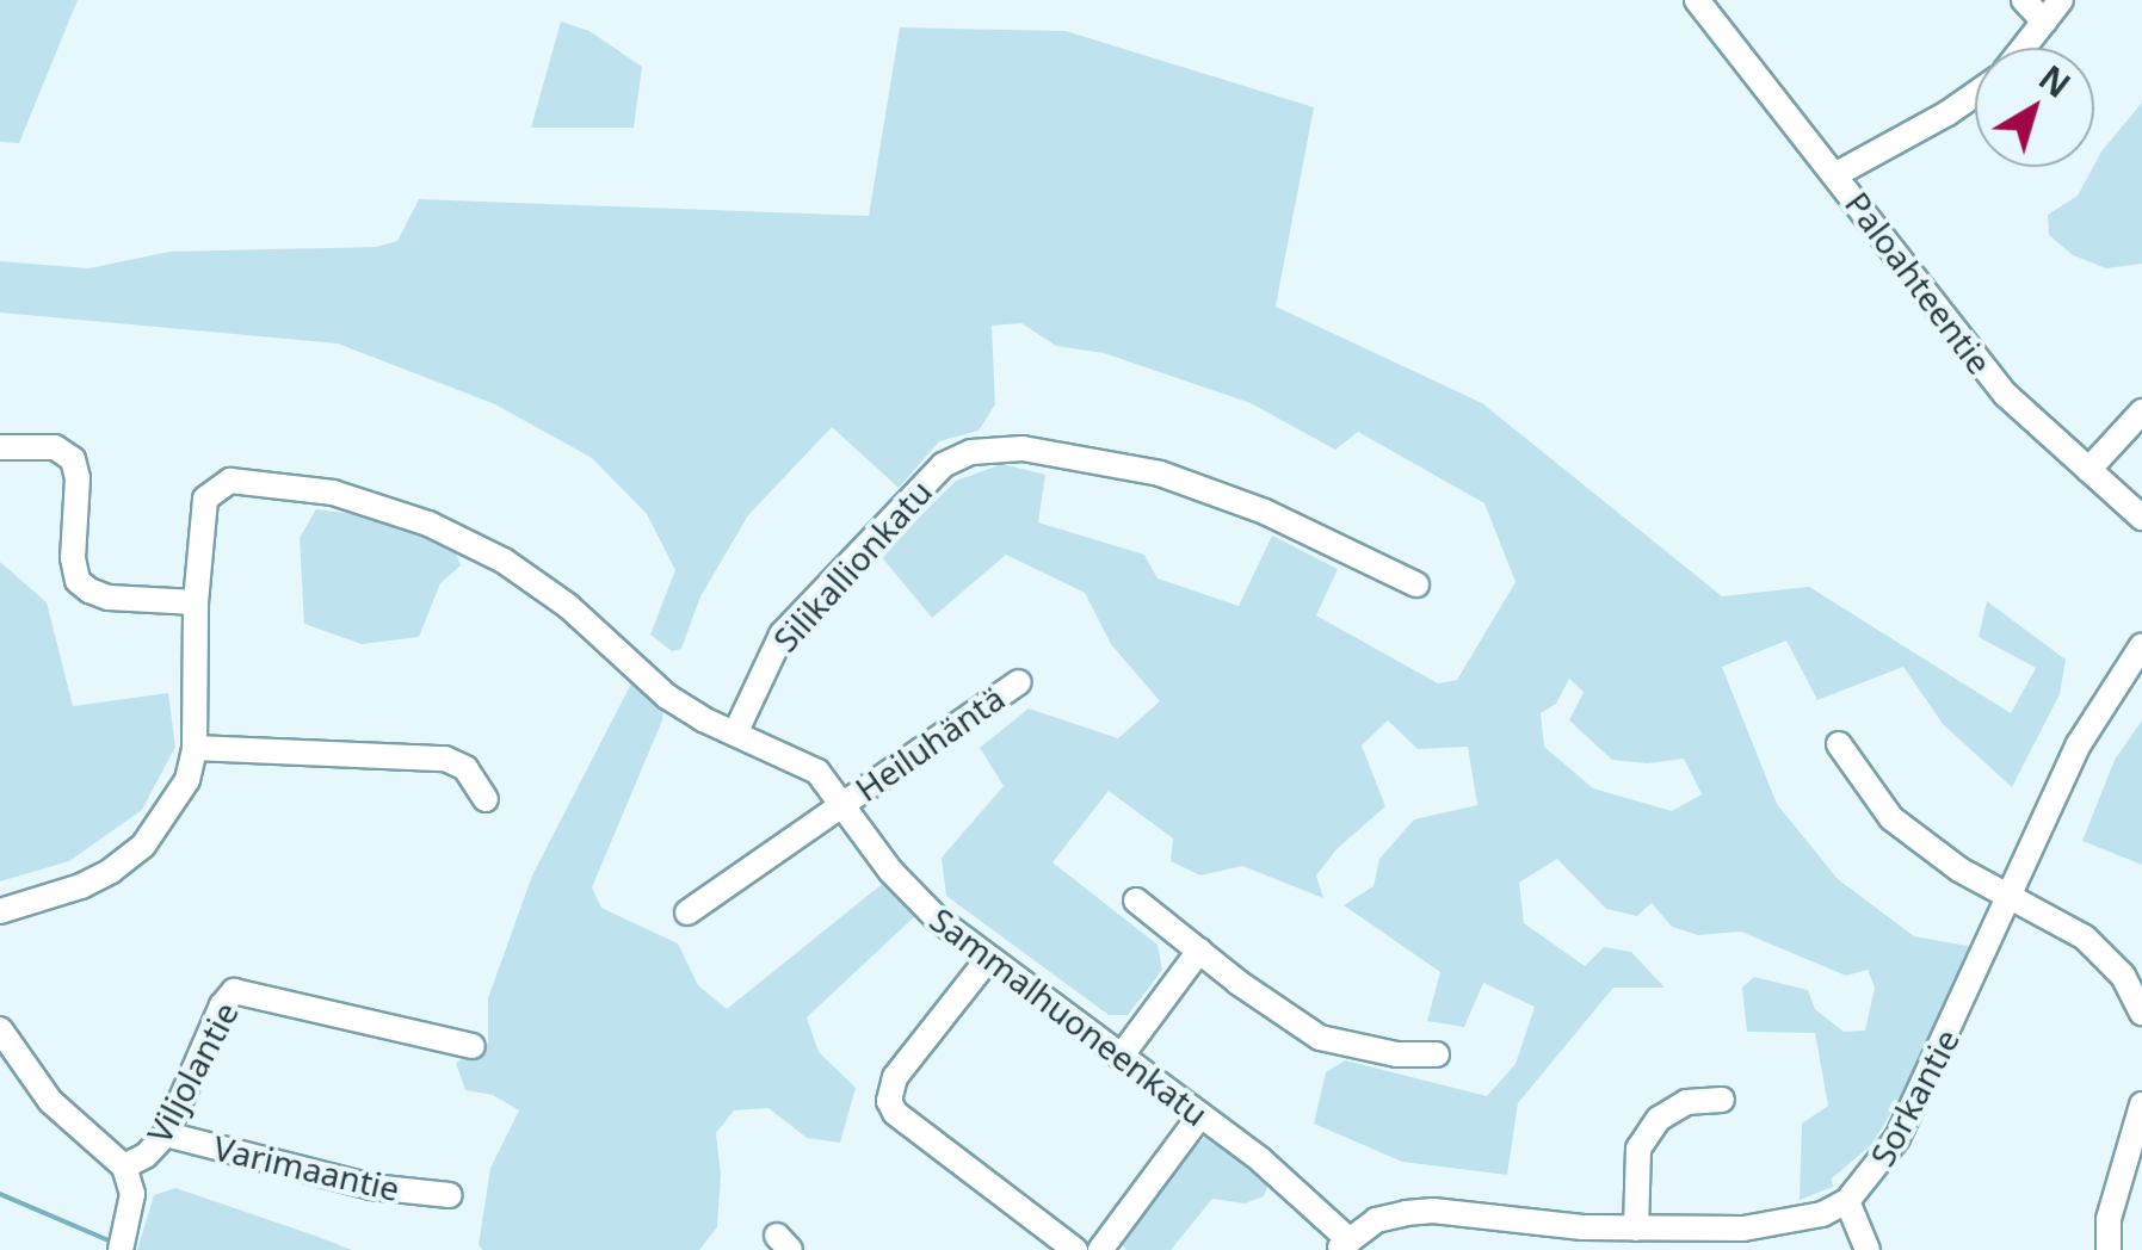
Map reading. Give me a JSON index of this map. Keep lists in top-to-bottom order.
{
  "streets": {
    "street": [
      "Paloahteentie",
      "Silikallionkatu",
      "Heiluhäntä",
      "Sammalhuoneenkatu",
      "Viljolantie",
      "Sorkantie",
      "Varimaantie"
    ]
  },
  "crossings": [
    ["Silikallionkatu", "Sammalhuoneenkatu"],
    ["Heiluhäntä", "Sammalhuoneenkatu"],
    ["Sammalhuoneenkatu", "Sorkantie"],
    ["Viljolantie", "Varimaantie"]
  ],
  "north": "top right"
}
